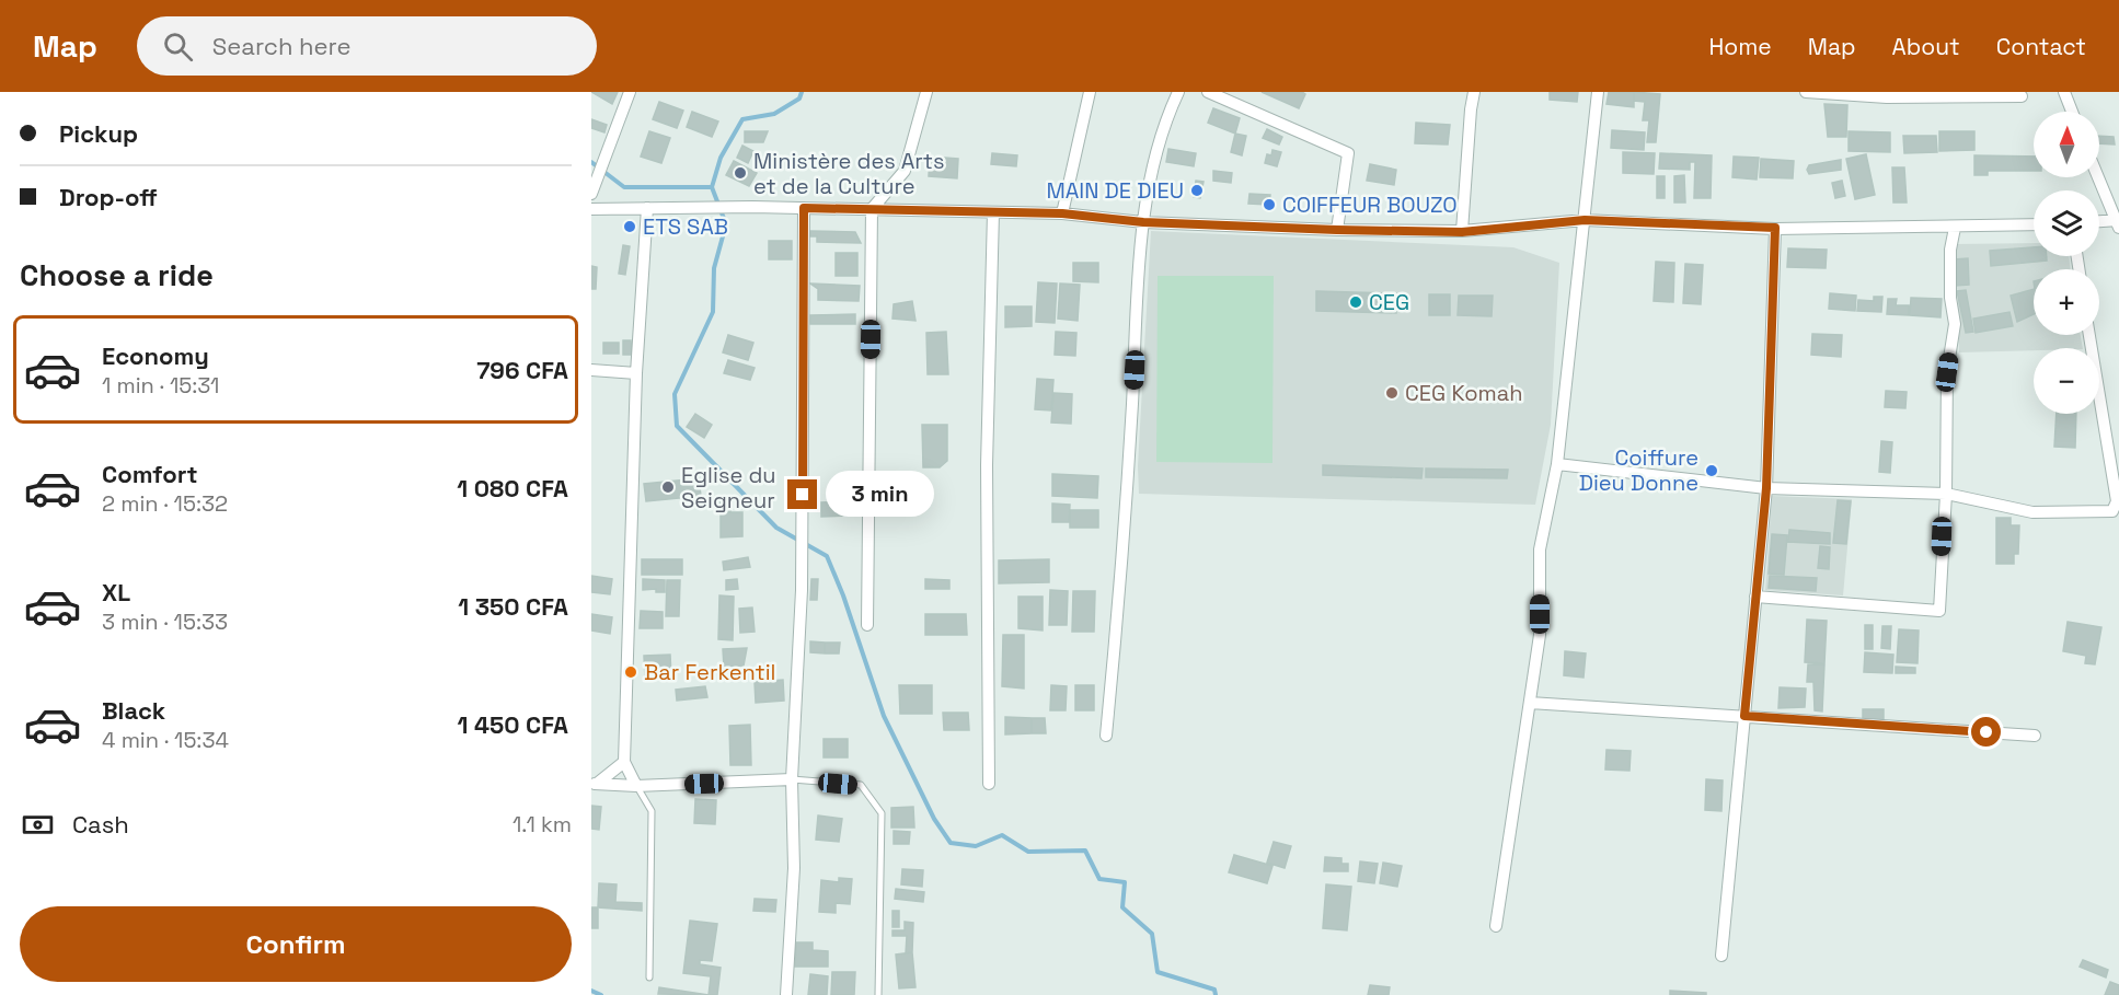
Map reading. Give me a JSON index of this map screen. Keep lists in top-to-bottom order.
{
  "places": [
    "Ministère des Arts et de la Culture",
    "MAIN DE DIEU",
    "COIFFEUR BOUZO",
    "ETS SAB",
    "CEG",
    "CEG Komah",
    "Coiffure Dieu Donne",
    "Eglise du Seigneur",
    "Bar Ferkentil"
  ],
  "north": "top",
  "page": {
    "header": "Map",
    "search": "Search here",
    "nav": [
      "Home",
      "Map",
      "About",
      "Contact"
    ],
    "banner": ["Pickup", "Drop-off"],
    "map_buttons": ["+", "−"],
    "heading": "Choose a ride",
    "list": [
      {
        "name": "Economy",
        "note": "1 min · 15:31",
        "value": "796 CFA"
      },
      {
        "name": "Comfort",
        "note": "2 min · 15:32",
        "value": "1 080 CFA"
      },
      {
        "name": "XL",
        "note": "3 min · 15:33",
        "value": "1 350 CFA"
      },
      {
        "name": "Black",
        "note": "4 min · 15:34",
        "value": "1 450 CFA"
      }
    ],
    "bubble": "3 min",
    "pay": ["Cash", "1.1 km"],
    "buttons": "Confirm"
  }
}
